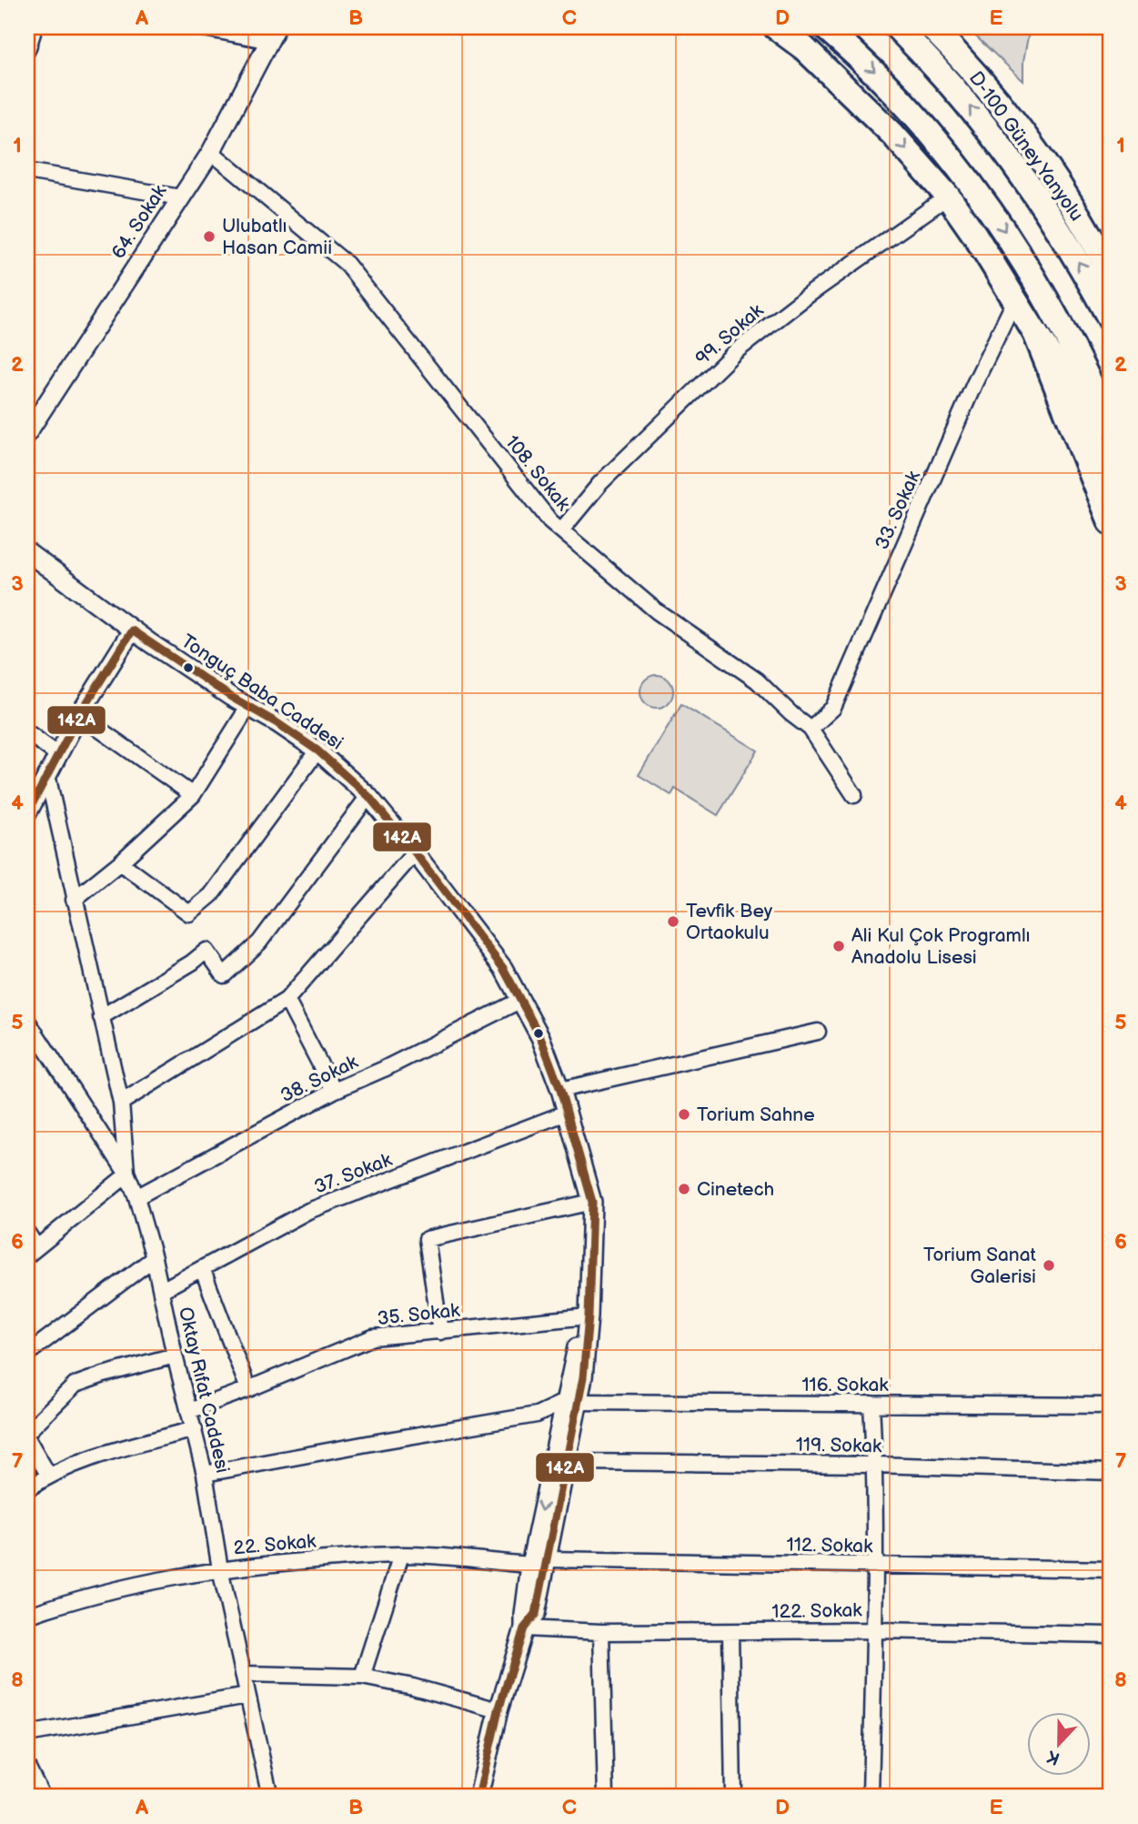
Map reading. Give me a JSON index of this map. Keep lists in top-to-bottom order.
{
  "streets": {
    "main road": ["D-100 Güney Yanyolu"],
    "street": [
      "64. Sokak",
      "99. Sokak",
      "108. Sokak",
      "33. Sokak",
      "Tonguç Baba Caddesi",
      "38. Sokak",
      "37. Sokak",
      "35. Sokak",
      "116. Sokak",
      "Oktay Rıfat Caddesi",
      "119. Sokak",
      "22. Sokak",
      "112. Sokak",
      "122. Sokak"
    ]
  },
  "crossings": [
    ["64. Sokak", "108. Sokak"],
    ["99. Sokak", "108. Sokak"],
    ["108. Sokak", "33. Sokak"],
    ["Tonguç Baba Caddesi", "38. Sokak"],
    ["Tonguç Baba Caddesi", "37. Sokak"],
    ["Tonguç Baba Caddesi", "35. Sokak"],
    ["Tonguç Baba Caddesi", "116. Sokak"],
    ["Tonguç Baba Caddesi", "119. Sokak"],
    ["Tonguç Baba Caddesi", "22. Sokak"],
    ["Tonguç Baba Caddesi", "112. Sokak"],
    ["Tonguç Baba Caddesi", "122. Sokak"],
    ["38. Sokak", "Oktay Rıfat Caddesi"],
    ["37. Sokak", "Oktay Rıfat Caddesi"],
    ["35. Sokak", "Oktay Rıfat Caddesi"],
    ["Oktay Rıfat Caddesi", "22. Sokak"],
    ["22. Sokak", "112. Sokak"]
  ],
  "places": [
    "Ulubatlı Hasan Camii",
    "Tevfik Bey Ortaokulu",
    "Ali Kul Çok Programlı Anadolu Lisesi",
    "Torium Sahne",
    "Cinetech",
    "Torium Sanat Galerisi"
  ],
  "lines": ["transit line 142A"],
  "north": "bottom",
  "grid": {
    "columns": [
      "A",
      "B",
      "C",
      "D",
      "E"
    ],
    "rows": [
      "1",
      "2",
      "3",
      "4",
      "5",
      "6",
      "7",
      "8"
    ]
  }
}
